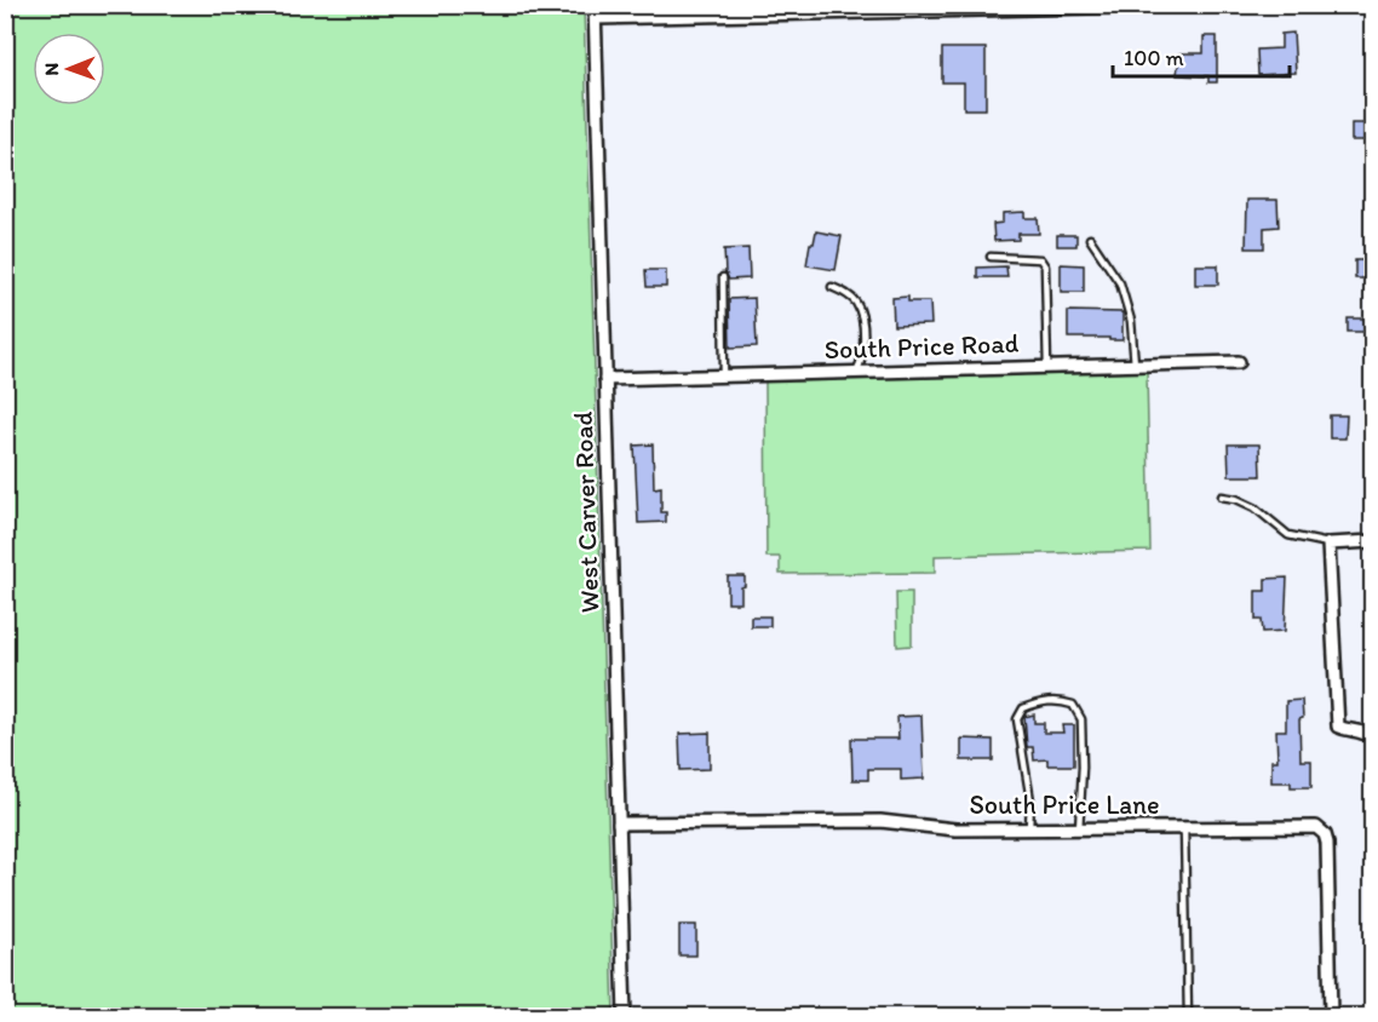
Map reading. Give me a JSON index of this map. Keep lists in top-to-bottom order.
{
  "streets": {
    "street": ["South Price Road", "West Carver Road", "South Price Lane"]
  },
  "crossings": [
    ["South Price Road", "West Carver Road"],
    ["West Carver Road", "South Price Lane"]
  ],
  "scale_bar": "100 m",
  "north": "left"
}
